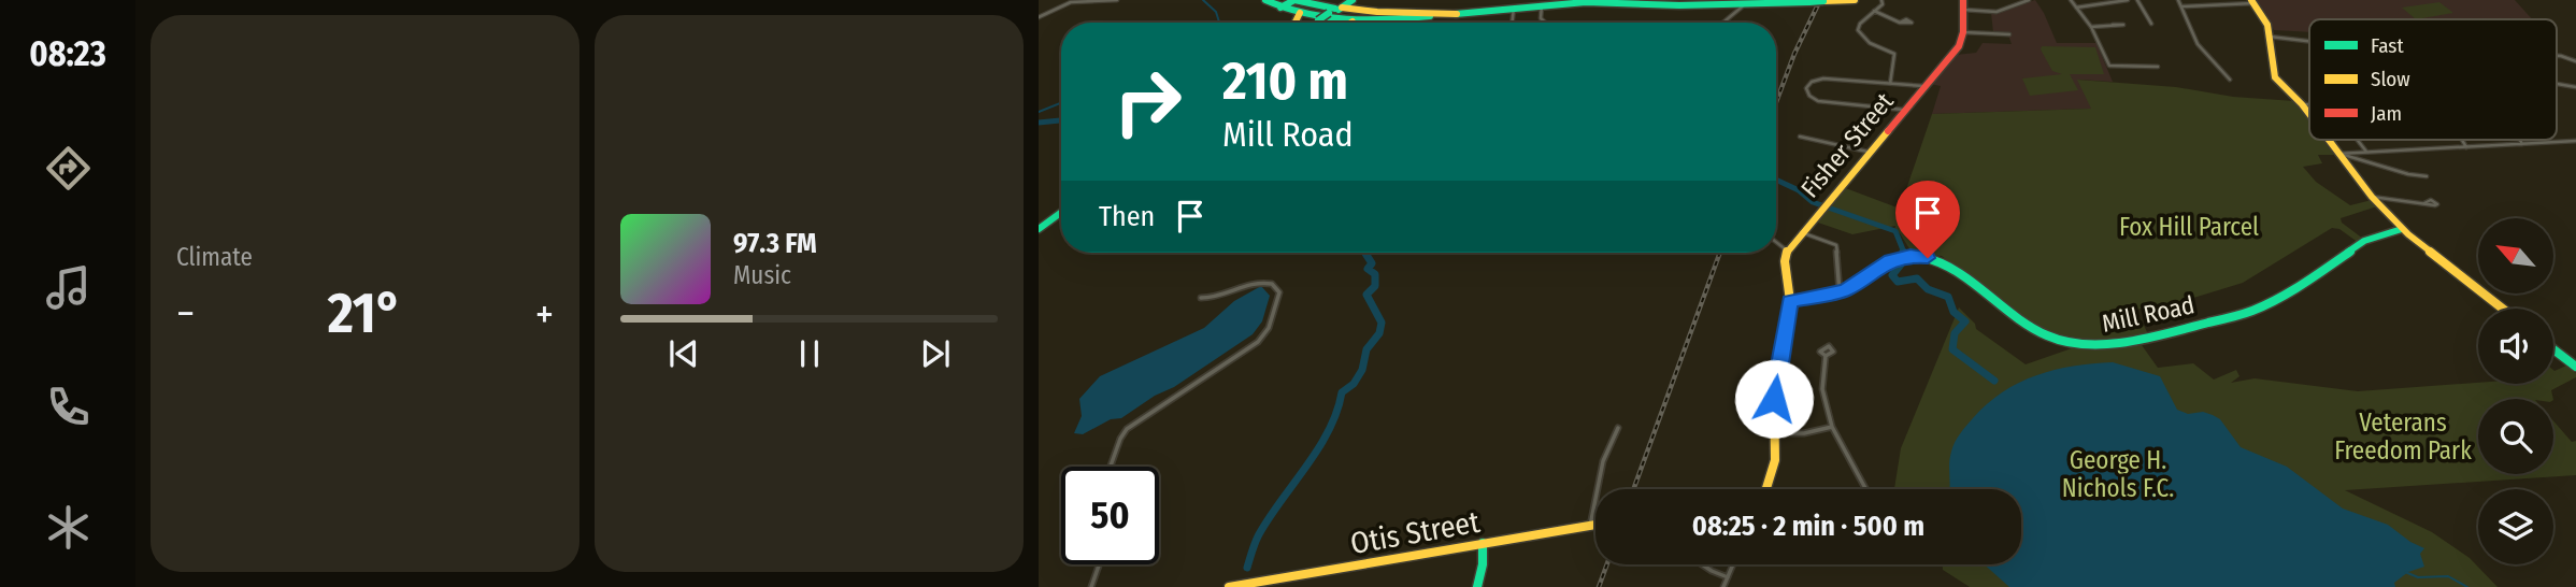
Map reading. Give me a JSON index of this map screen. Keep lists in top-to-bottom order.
{
  "streets": {
    "main road": ["Fisher Street", "Mill Road", "Otis Street"]
  },
  "parks": ["Fox Hill Parcel", "Veterans Freedom Park", "George H. Nichols F.C."],
  "legend": ["Fast", "Slow", "Jam"],
  "north": "top left",
  "page": {
    "tabs": "08:23",
    "tile": "Climate",
    "turn": ["210 m", "Mill Road"],
    "then": "Then",
    "song": ["97.3 FM", "Music"],
    "heat": ["−", "21°", "+"],
    "limit": "50",
    "trip": "08:25 · 2 min · 500 m"
  }
}
